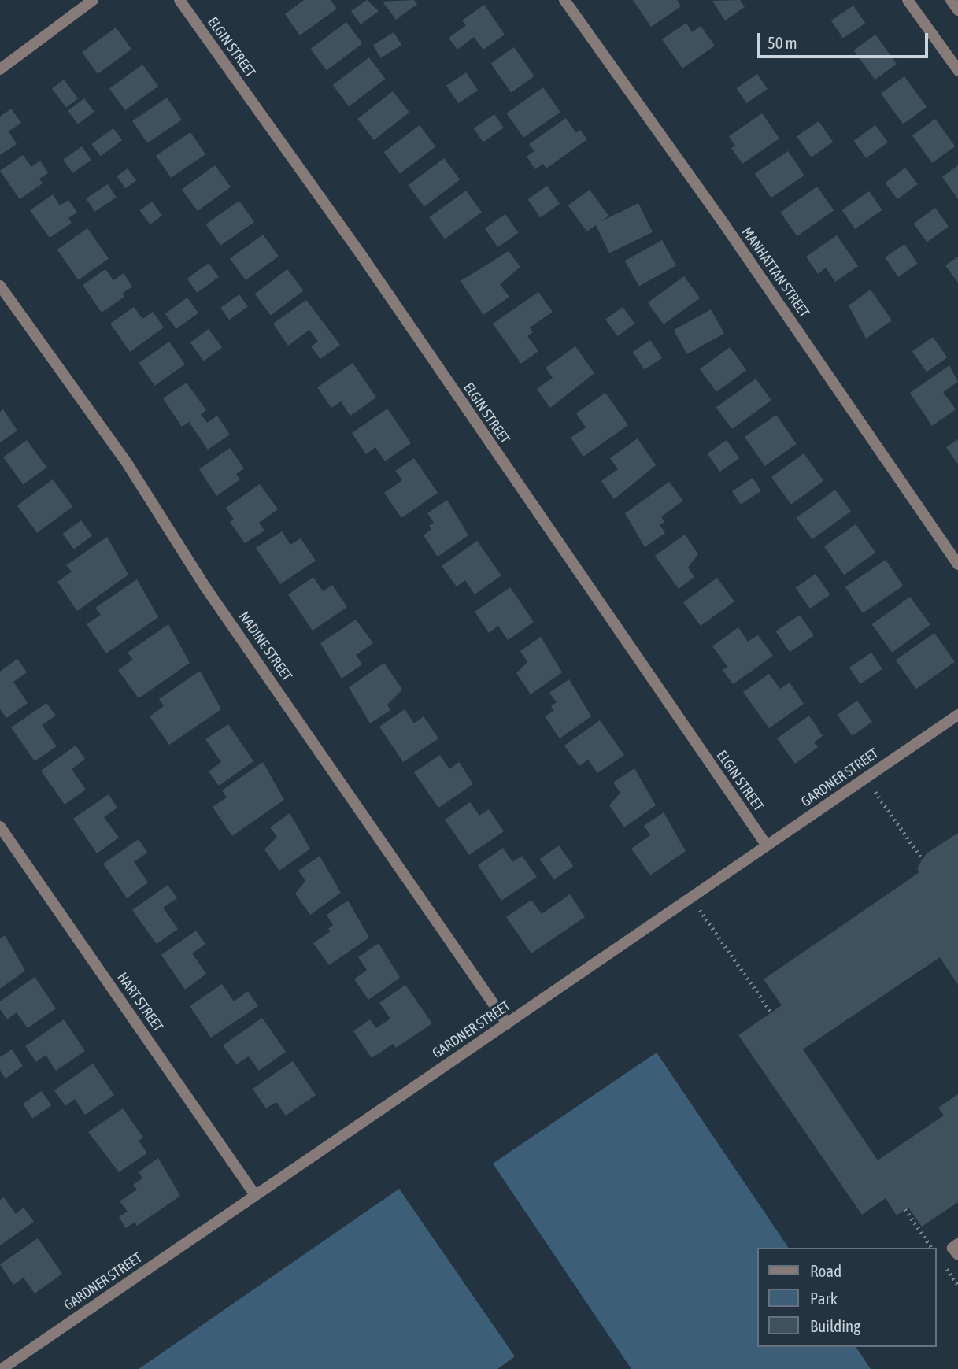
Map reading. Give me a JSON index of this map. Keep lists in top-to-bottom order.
{
  "streets": {
    "street": [
      "ELGIN STREET",
      "MANHATTAN STREET",
      "NADINE STREET",
      "GARDNER STREET",
      "HART STREET"
    ]
  },
  "crossings": [
    ["ELGIN STREET", "GARDNER STREET"],
    ["NADINE STREET", "GARDNER STREET"],
    ["GARDNER STREET", "HART STREET"]
  ],
  "legend": ["Road", "Park", "Building"],
  "scale_bar": "50 m"
}
